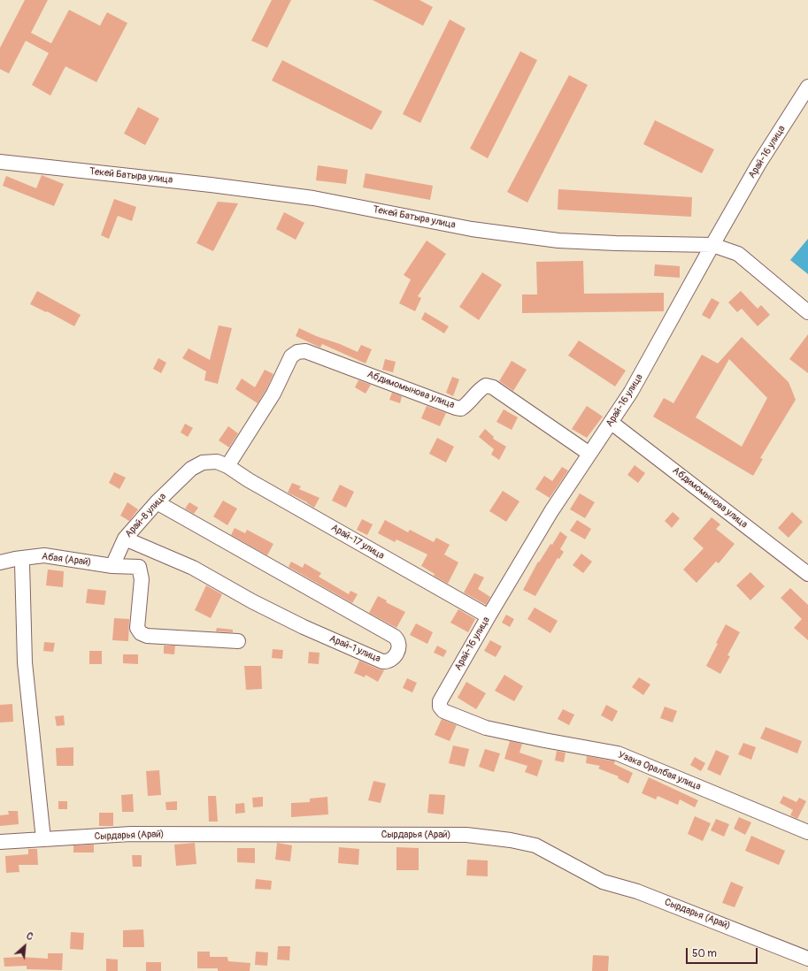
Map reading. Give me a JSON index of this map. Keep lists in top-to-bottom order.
{
  "streets": {
    "street": [
      "Арай-16 улица",
      "Текей Батыра улица",
      "Абдимомынова улица",
      "Арай-8 улица",
      "Арай-17 улица",
      "Абая (Арай)",
      "Арай-1 улица",
      "Узака Оралбая улица",
      "Сырдарья (Арай)"
    ]
  },
  "crossings": [
    ["Арай-16 улица", "Текей Батыра улица"],
    ["Арай-16 улица", "Абдимомынова улица"],
    ["Арай-16 улица", "Арай-17 улица"],
    ["Арай-16 улица", "Узака Оралбая улица"],
    ["Абдимомынова улица", "Арай-8 улица"],
    ["Абдимомынова улица", "Арай-17 улица"],
    ["Арай-8 улица", "Арай-17 улица"],
    ["Арай-8 улица", "Абая (Арай)"],
    ["Арай-8 улица", "Арай-1 улица"]
  ],
  "scale_bar": "50 m",
  "north": "top right"
}
